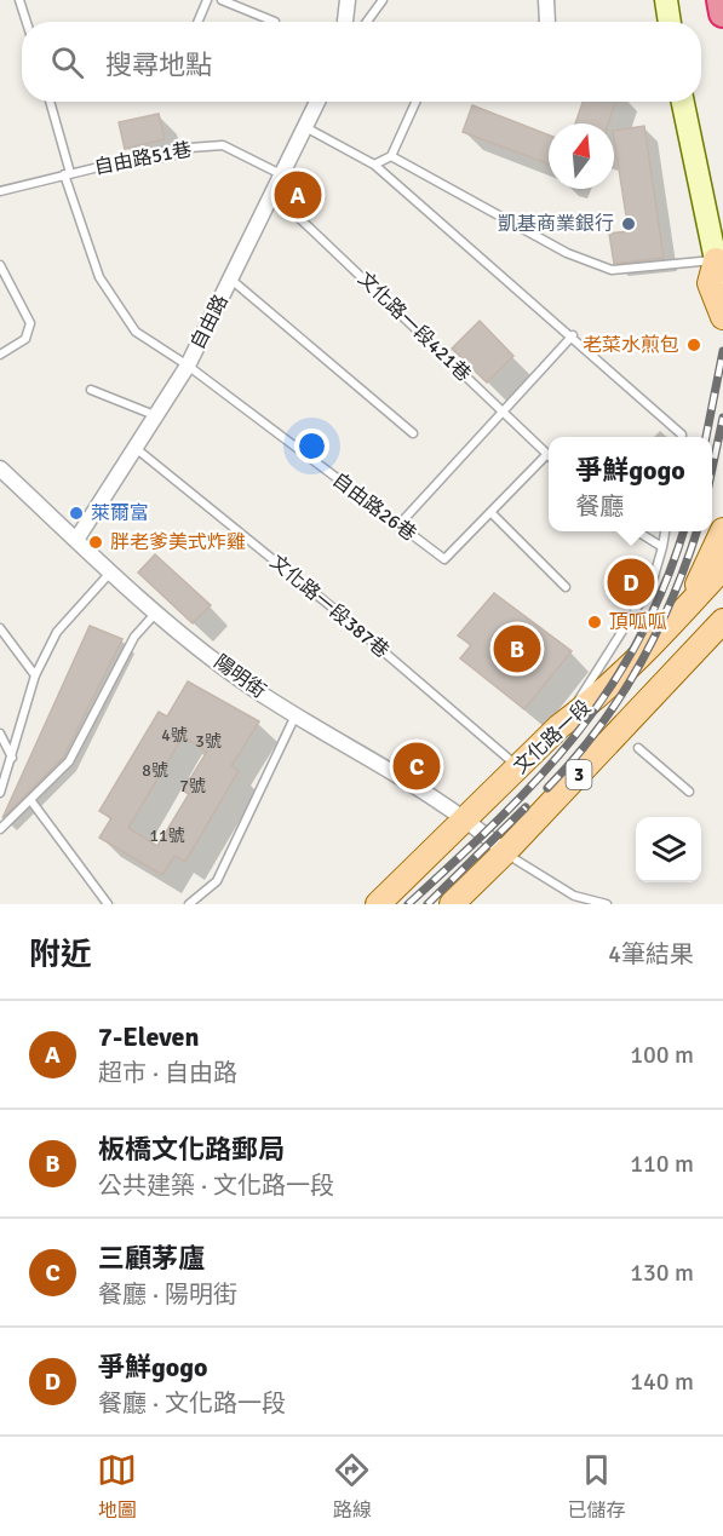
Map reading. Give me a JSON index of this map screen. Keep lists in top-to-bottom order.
{
  "streets": {
    "main road": ["文化路一段", "3"],
    "street": ["自由路", "陽明街"],
    "lane": [
      "自由路51巷",
      "文化路一段421巷",
      "自由路26巷",
      "文化路一段387巷"
    ]
  },
  "crossings": [
    ["自由路51巷", "自由路"],
    ["自由路51巷", "自由路26巷"],
    ["自由路", "文化路一段421巷"],
    ["自由路", "自由路26巷"],
    ["自由路", "文化路一段387巷"],
    ["自由路", "陽明街"],
    ["文化路一段421巷", "自由路26巷"],
    ["文化路一段387巷", "文化路一段"],
    ["陽明街", "文化路一段"],
    ["陽明街", "3"]
  ],
  "places": [
    "凱基商業銀行",
    "老菜水煎包",
    "萊爾富",
    "胖老爹美式炸雞",
    "頂呱呱"
  ],
  "house_numbers": [
    "4號",
    "3號",
    "8號",
    "7號",
    "11號"
  ],
  "north": "top",
  "page": {
    "search": "搜尋地點",
    "pins": [
      "A",
      "D",
      "B",
      "C"
    ],
    "popup": ["爭鮮gogo", "餐廳"],
    "heading": ["附近", "4筆結果"],
    "list": [
      {
        "mark": "A",
        "name": "7-Eleven",
        "note": "超市 · 自由路",
        "value": "100 m"
      },
      {
        "mark": "B",
        "name": "板橋文化路郵局",
        "note": "公共建築 · 文化路一段",
        "value": "110 m"
      },
      {
        "mark": "C",
        "name": "三顧茅廬",
        "note": "餐廳 · 陽明街",
        "value": "130 m"
      },
      {
        "mark": "D",
        "name": "爭鮮gogo",
        "note": "餐廳 · 文化路一段",
        "value": "140 m"
      }
    ],
    "nav": ["地圖", "路線", "已儲存"]
  }
}
